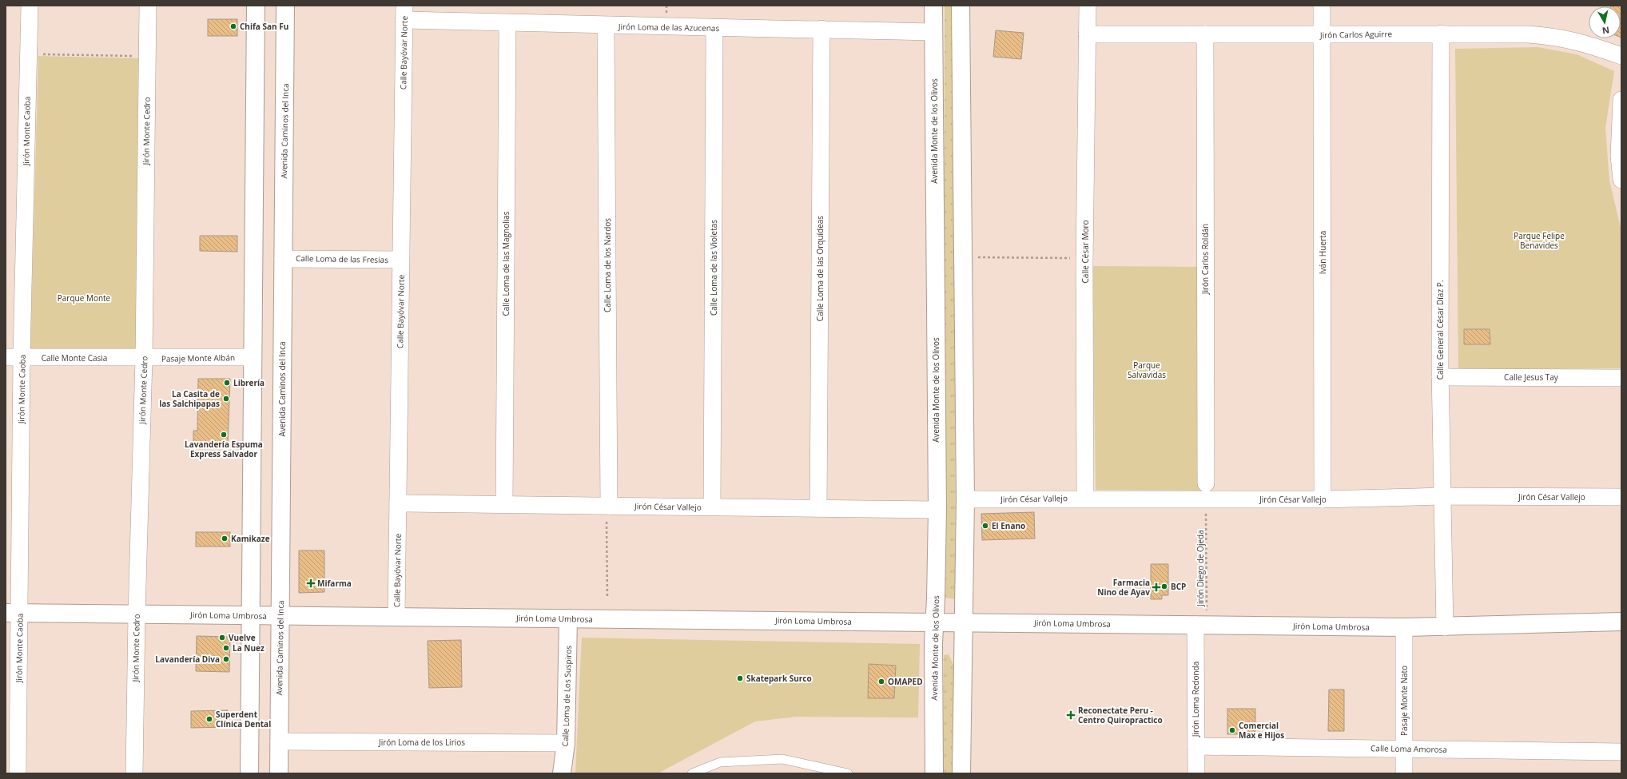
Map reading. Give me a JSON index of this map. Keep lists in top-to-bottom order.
{
  "streets": {
    "street": [
      "Jirón Loma de las Azucenas",
      "Jirón Carlos Aguirre",
      "Calle Bayóvar Norte",
      "Jirón Monte Caoba",
      "Jirón Monte Cedro",
      "Avenida Caminos del Inca",
      "Avenida Monte de los Olivos",
      "Calle César Moro",
      "Iván Huerta",
      "Calle Loma de las Fresias",
      "Jirón Carlos Roldán",
      "Calle Loma de las Magnolias",
      "Calle Loma de los Nardos",
      "Calle Loma de las Violetas",
      "Calle Loma de las Orquídeas",
      "Calle General César Díaz P.",
      "Calle Monte Casia",
      "Pasaje Monte Albán",
      "Calle Jesus Tay",
      "Jirón César Vallejo",
      "Jirón Loma Umbrosa",
      "Calle Loma de Los Suspiros",
      "Jirón Loma Redonda",
      "Pasaje Monte Nato",
      "Jirón Loma de los Lirios",
      "Calle Loma Amorosa"
    ],
    "path": ["Jirón Diego de Ojeda"]
  },
  "crossings": [
    ["Jirón Loma de las Azucenas", "Calle Bayóvar Norte"],
    ["Jirón Loma de las Azucenas", "Avenida Monte de los Olivos"],
    ["Jirón Loma de las Azucenas", "Calle Loma de las Magnolias"],
    ["Jirón Loma de las Azucenas", "Calle Loma de los Nardos"],
    ["Jirón Loma de las Azucenas", "Calle Loma de las Violetas"],
    ["Jirón Loma de las Azucenas", "Calle Loma de las Orquídeas"],
    ["Jirón Carlos Aguirre", "Calle César Moro"],
    ["Jirón Carlos Aguirre", "Iván Huerta"],
    ["Jirón Carlos Aguirre", "Jirón Carlos Roldán"],
    ["Jirón Carlos Aguirre", "Calle General César Díaz P."],
    ["Calle Bayóvar Norte", "Calle Loma de las Fresias"],
    ["Calle Bayóvar Norte", "Jirón César Vallejo"],
    ["Calle Bayóvar Norte", "Jirón Loma Umbrosa"],
    ["Jirón Monte Caoba", "Calle Monte Casia"],
    ["Jirón Monte Caoba", "Jirón Loma Umbrosa"],
    ["Jirón Monte Cedro", "Calle Monte Casia"],
    ["Jirón Monte Cedro", "Pasaje Monte Albán"],
    ["Jirón Monte Cedro", "Jirón Loma Umbrosa"],
    ["Avenida Caminos del Inca", "Calle Loma de las Fresias"],
    ["Avenida Caminos del Inca", "Jirón Loma Umbrosa"],
    ["Avenida Caminos del Inca", "Jirón Loma de los Lirios"],
    ["Avenida Monte de los Olivos", "Jirón César Vallejo"],
    ["Avenida Monte de los Olivos", "Jirón Loma Umbrosa"],
    ["Calle César Moro", "Jirón César Vallejo"],
    ["Iván Huerta", "Jirón César Vallejo"],
    ["Calle Loma de las Magnolias", "Jirón César Vallejo"],
    ["Calle Loma de los Nardos", "Jirón César Vallejo"],
    ["Calle Loma de las Violetas", "Jirón César Vallejo"],
    ["Calle Loma de las Orquídeas", "Jirón César Vallejo"],
    ["Calle General César Díaz P.", "Calle Jesus Tay"],
    ["Calle General César Díaz P.", "Jirón César Vallejo"],
    ["Calle General César Díaz P.", "Jirón Loma Umbrosa"],
    ["Calle Monte Casia", "Pasaje Monte Albán"],
    ["Jirón Diego de Ojeda", "Jirón Loma Umbrosa"],
    ["Jirón Diego de Ojeda", "Jirón Loma Redonda"],
    ["Jirón Loma Umbrosa", "Calle Loma de Los Suspiros"],
    ["Jirón Loma Umbrosa", "Jirón Loma Redonda"],
    ["Jirón Loma Umbrosa", "Pasaje Monte Nato"],
    ["Calle Loma de Los Suspiros", "Jirón Loma de los Lirios"],
    ["Jirón Loma Redonda", "Calle Loma Amorosa"],
    ["Pasaje Monte Nato", "Calle Loma Amorosa"]
  ],
  "parks": ["Parque Felipe Benavides", "Parque Monte", "Parque Salvavidas"],
  "places": {
    "other": [
      "Chifa San Fu",
      "Librería",
      "La Casita de las Salchipapas",
      "Lavandería Espuma Express Salvador",
      "El Enano",
      "Kamikaze",
      "BCP",
      "Vuelve",
      "La Nuez",
      "Lavandería Diva",
      "Skatepark Surco",
      "OMAPED",
      "Superdent Clínica Dental",
      "Comercial Max e Hijos"
    ],
    "health": ["Mifarma", "Farmacia Nino de Ayav", "Reconectate Peru - Centro Quiropractico"]
  },
  "north": "bottom"
}
